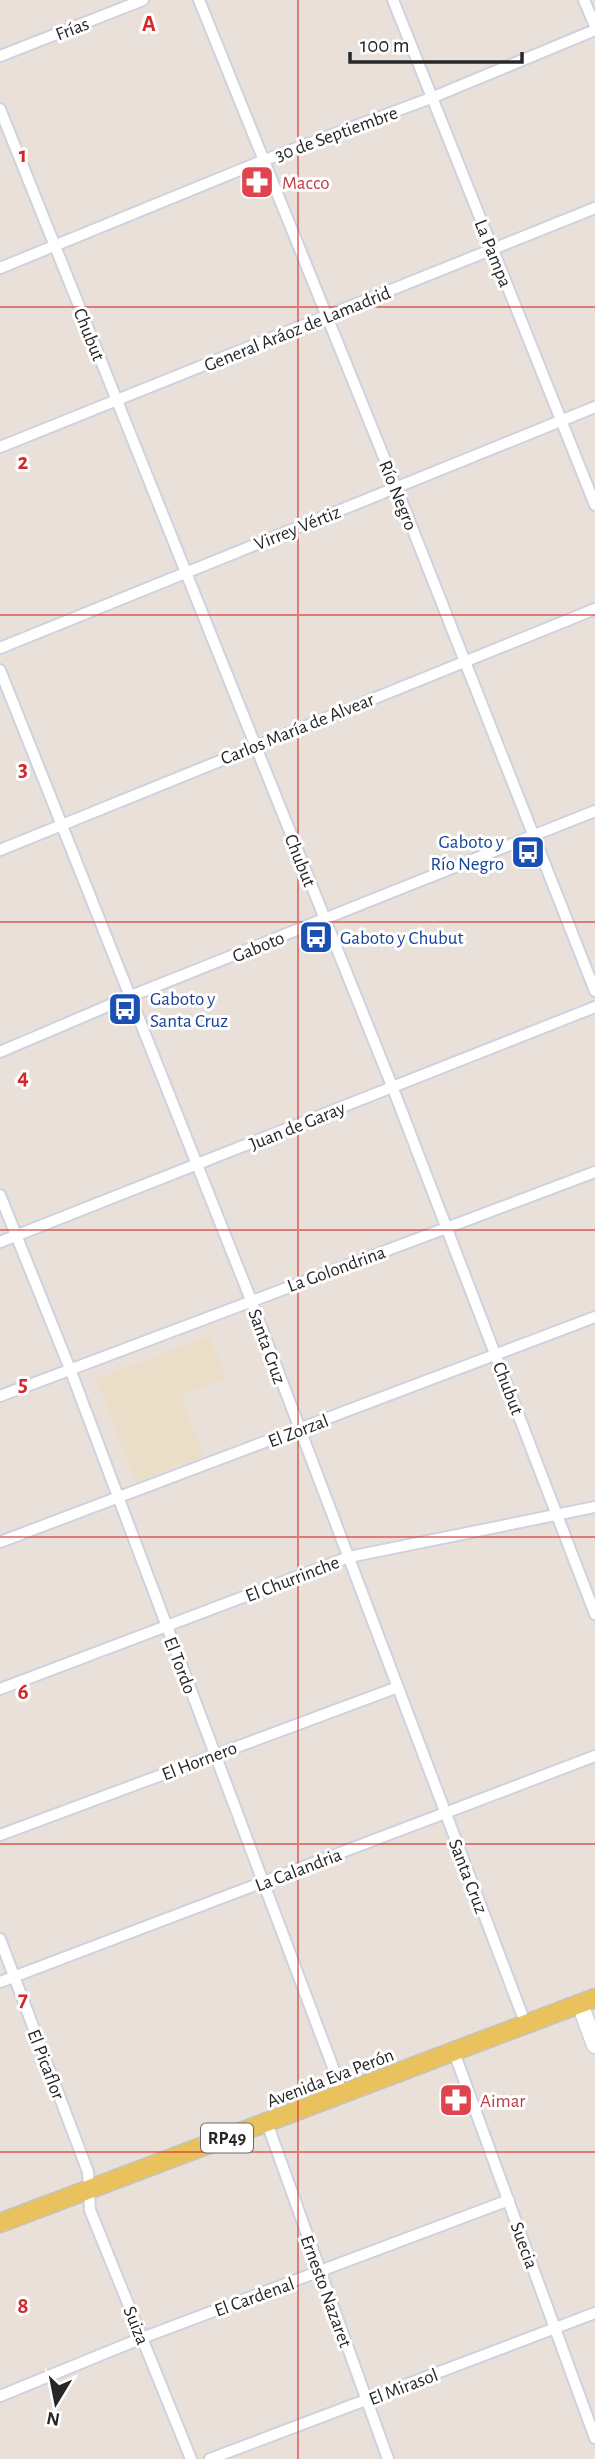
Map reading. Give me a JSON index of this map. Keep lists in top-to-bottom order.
{
  "streets": {
    "main road": ["Avenida Eva Perón", "RP49"],
    "street": [
      "Frías",
      "30 de Septiembre",
      "La Pampa",
      "General Aráoz de Lamadrid",
      "Chubut",
      "Río Negro",
      "Virrey Vértiz",
      "Carlos María de Alvear",
      "Gaboto",
      "Juan de Garay",
      "La Golondrina",
      "Santa Cruz",
      "El Zorzal",
      "El Churrinche",
      "El Tordo",
      "El Hornero",
      "La Calandria",
      "El Picaflor",
      "Suecia",
      "Ernesto Nazaret",
      "El Cardenal",
      "Suiza",
      "El Mirasol"
    ]
  },
  "crossings": [
    ["30 de Septiembre", "La Pampa"],
    ["30 de Septiembre", "Chubut"],
    ["30 de Septiembre", "Río Negro"],
    ["La Pampa", "General Aráoz de Lamadrid"],
    ["La Pampa", "Virrey Vértiz"],
    ["General Aráoz de Lamadrid", "Chubut"],
    ["General Aráoz de Lamadrid", "Río Negro"],
    ["Chubut", "Virrey Vértiz"],
    ["Chubut", "Carlos María de Alvear"],
    ["Chubut", "Gaboto"],
    ["Chubut", "Juan de Garay"],
    ["Chubut", "La Golondrina"],
    ["Chubut", "El Zorzal"],
    ["Chubut", "El Churrinche"],
    ["Río Negro", "Virrey Vértiz"],
    ["Río Negro", "Carlos María de Alvear"],
    ["Río Negro", "Gaboto"],
    ["Carlos María de Alvear", "Santa Cruz"],
    ["Gaboto", "Santa Cruz"],
    ["Juan de Garay", "Santa Cruz"],
    ["Juan de Garay", "El Tordo"],
    ["La Golondrina", "Santa Cruz"],
    ["La Golondrina", "El Tordo"],
    ["Santa Cruz", "El Zorzal"],
    ["Santa Cruz", "El Churrinche"],
    ["Santa Cruz", "El Hornero"],
    ["Santa Cruz", "La Calandria"],
    ["Santa Cruz", "Avenida Eva Perón"],
    ["El Zorzal", "El Tordo"],
    ["El Churrinche", "El Tordo"],
    ["El Tordo", "El Hornero"],
    ["El Tordo", "La Calandria"],
    ["El Tordo", "Avenida Eva Perón"],
    ["La Calandria", "El Picaflor"],
    ["El Picaflor", "Avenida Eva Perón"],
    ["El Picaflor", "Suiza"],
    ["Avenida Eva Perón", "Suecia"],
    ["Avenida Eva Perón", "Ernesto Nazaret"],
    ["Avenida Eva Perón", "Suiza"],
    ["Suecia", "El Cardenal"],
    ["Suecia", "El Mirasol"],
    ["Ernesto Nazaret", "El Cardenal"],
    ["Ernesto Nazaret", "El Mirasol"],
    ["El Cardenal", "Suiza"]
  ],
  "places": {
    "pharmacy": ["Macco", "Aimar"],
    "bus stop": ["Gaboto y Río Negro", "Gaboto y Chubut", "Gaboto y Santa Cruz"]
  },
  "scale_bar": "100 m",
  "north": "bottom",
  "grid": {
    "columns": ["A"],
    "rows": [
      "1",
      "2",
      "3",
      "4",
      "5",
      "6",
      "7",
      "8"
    ]
  }
}
